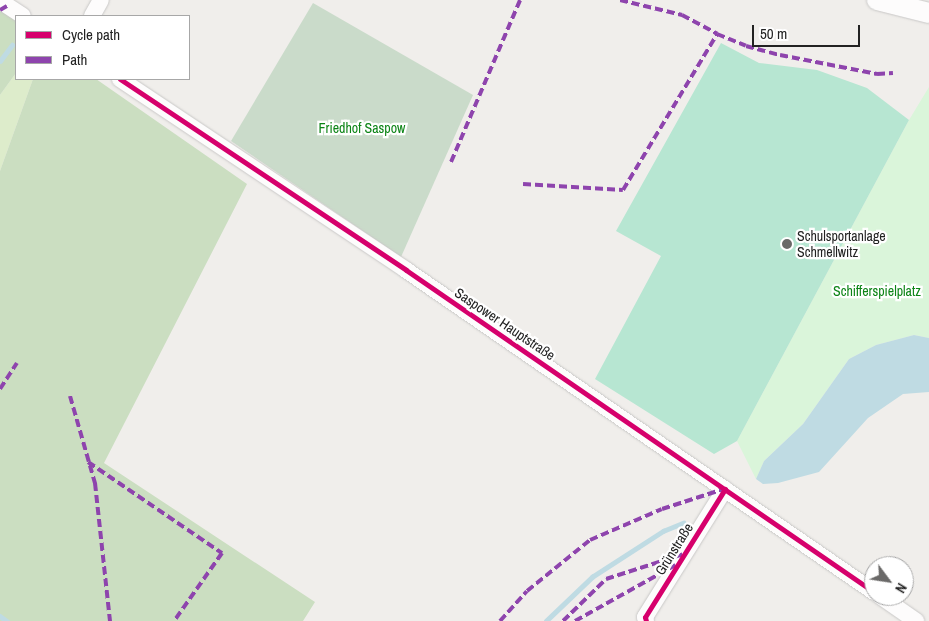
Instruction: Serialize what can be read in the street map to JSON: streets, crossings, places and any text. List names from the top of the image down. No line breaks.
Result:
{"streets":{"street":["Saspower Hauptstraße","Grünstraße"]},"crossings":[["Saspower Hauptstraße","Grünstraße"]],"parks":["Friedhof Saspow","Schifferspielplatz"],"places":["Schulsportanlage Schmellwitz"],"legend":["Cycle path","Path"],"scale_bar":"50 m","north":"bottom right"}
